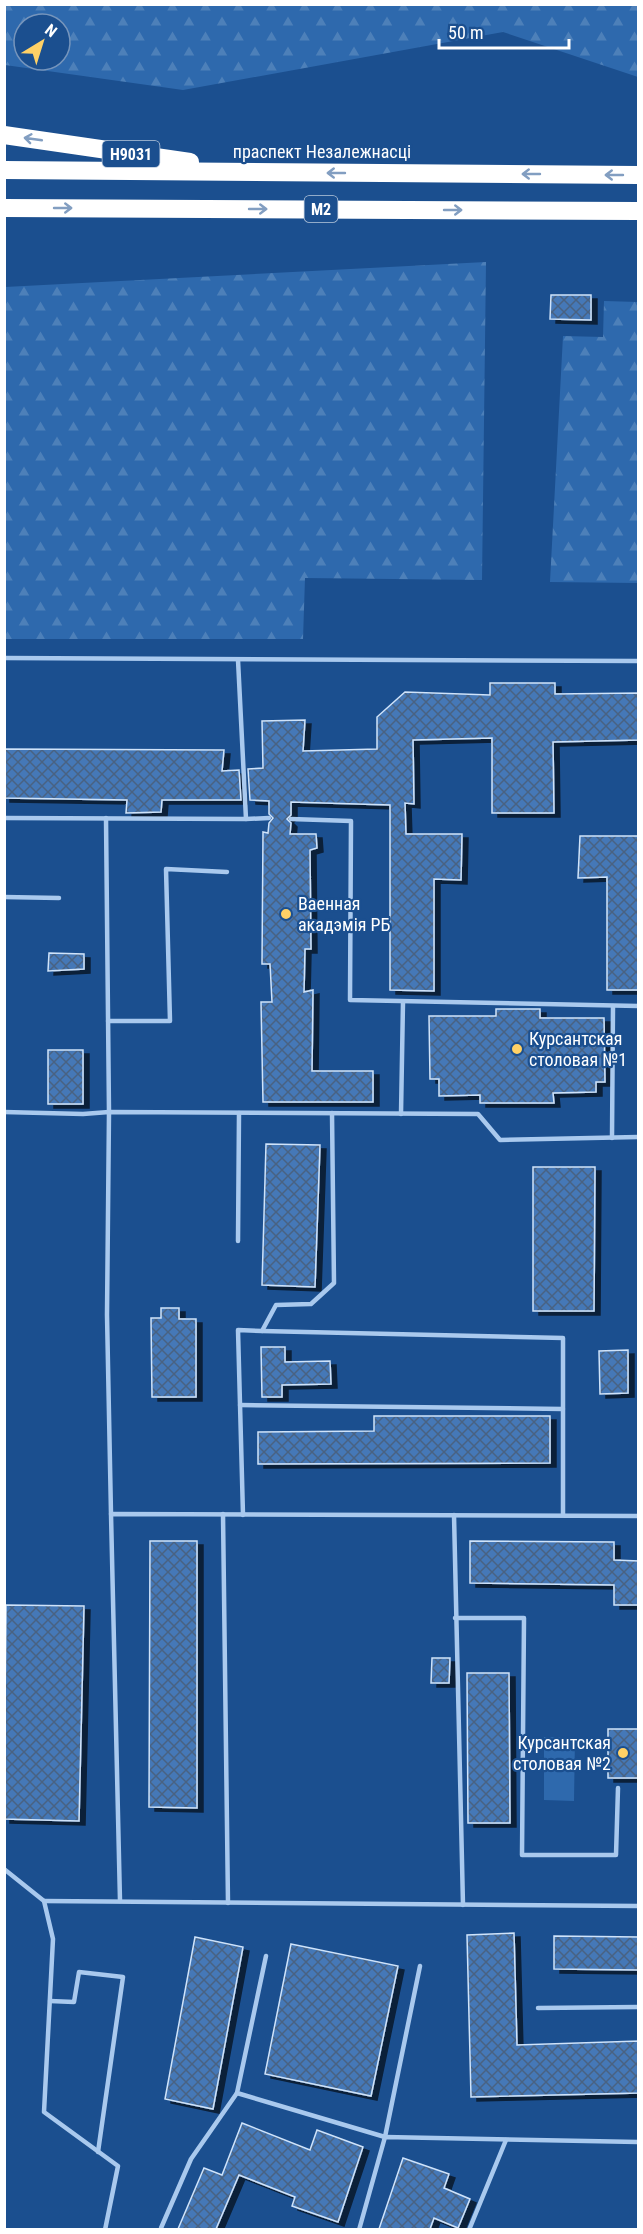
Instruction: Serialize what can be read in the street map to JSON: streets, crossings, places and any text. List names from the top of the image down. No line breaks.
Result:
{"streets":{"highway":["праспект Незалежнасці","Н9031","М2"]},"crossings":[["праспект Незалежнасці","Н9031"]],"places":["Ваенная акадэмія РБ","Курсантская столовая №1","Курсантская столовая №2"],"scale_bar":"50 m","north":"top right"}
